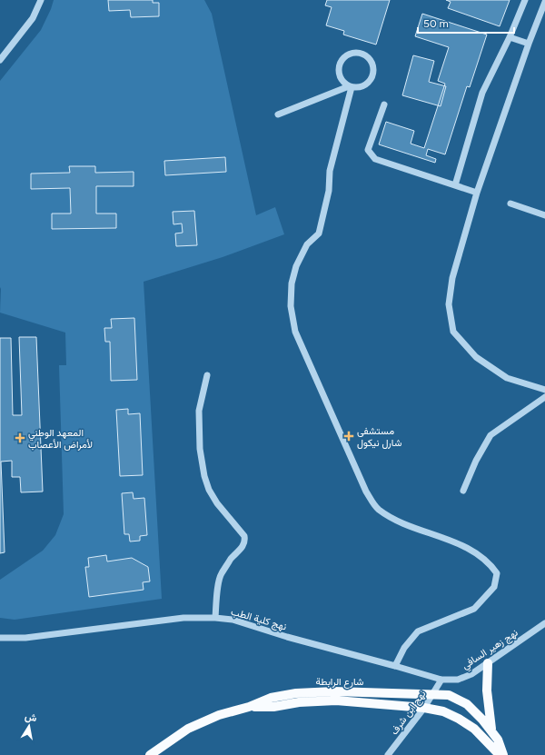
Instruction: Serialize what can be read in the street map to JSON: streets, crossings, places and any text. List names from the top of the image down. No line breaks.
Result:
{"streets":{"main road":["شارع الرابطة"],"street":["نهج كلية الطب","نهج زهير السافي","نهج ابن شرف"]},"crossings":[["نهج كلية الطب","نهج زهير السافي"],["نهج كلية الطب","نهج ابن شرف"],["نهج زهير السافي","نهج ابن شرف"],["شارع الرابطة","نهج ابن شرف"]],"places":{"health":["مستشفى شارل نيكول","المعهد الوطني لأمراض الأعصاب"]},"scale_bar":"50 m","north":"top"}
